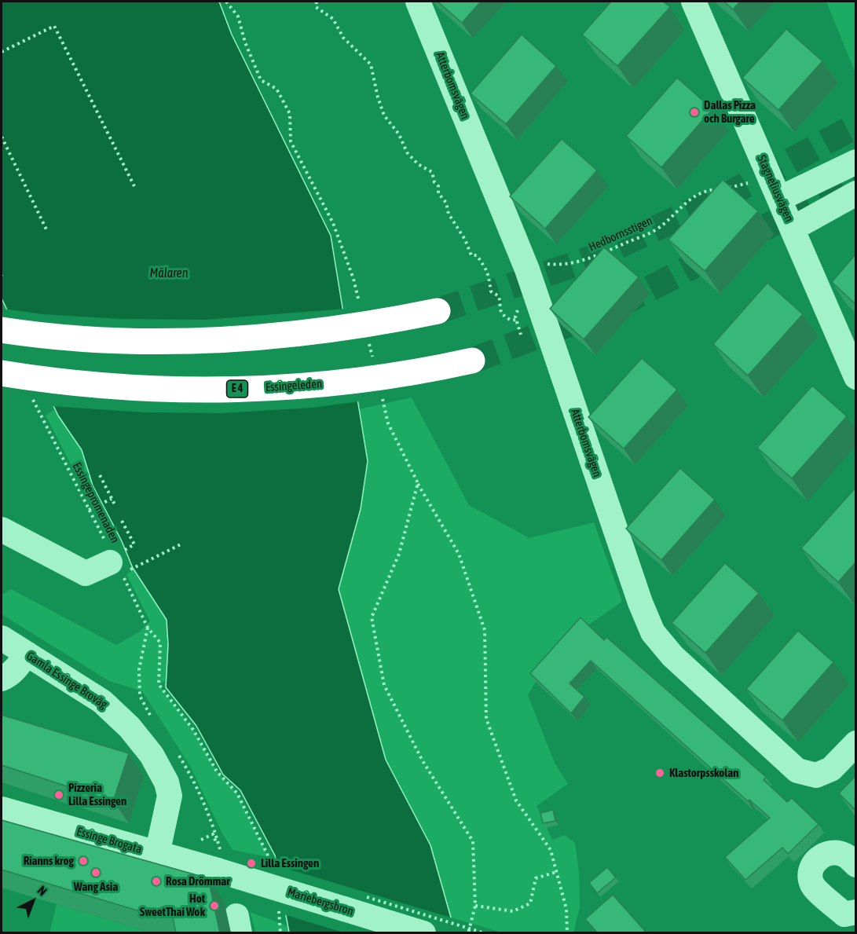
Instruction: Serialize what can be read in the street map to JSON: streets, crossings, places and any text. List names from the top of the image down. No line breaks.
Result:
{"streets":{"highway":["Essingeleden","E 4"],"street":["Atterbomsvägen","Stagneliusvägen","Gamla Essinge Broväg","Essinge Brogata","Mariebergsbron"],"path":["Hedbornsstigen","Essingepromenaden"]},"crossings":[["Atterbomsvägen","Hedbornsstigen"],["Gamla Essinge Broväg","Essinge Brogata"],["Essinge Brogata","Mariebergsbron"]],"water":["Mälaren"],"places":["Dallas Pizza och Burgare","Klastorpsskolan","Pizzeria Lilla Essingen","Rianns krog","Lilla Essingen","Wang Asia","Rosa Drömmar","Hot SweetThai Wok"],"north":"top right"}
